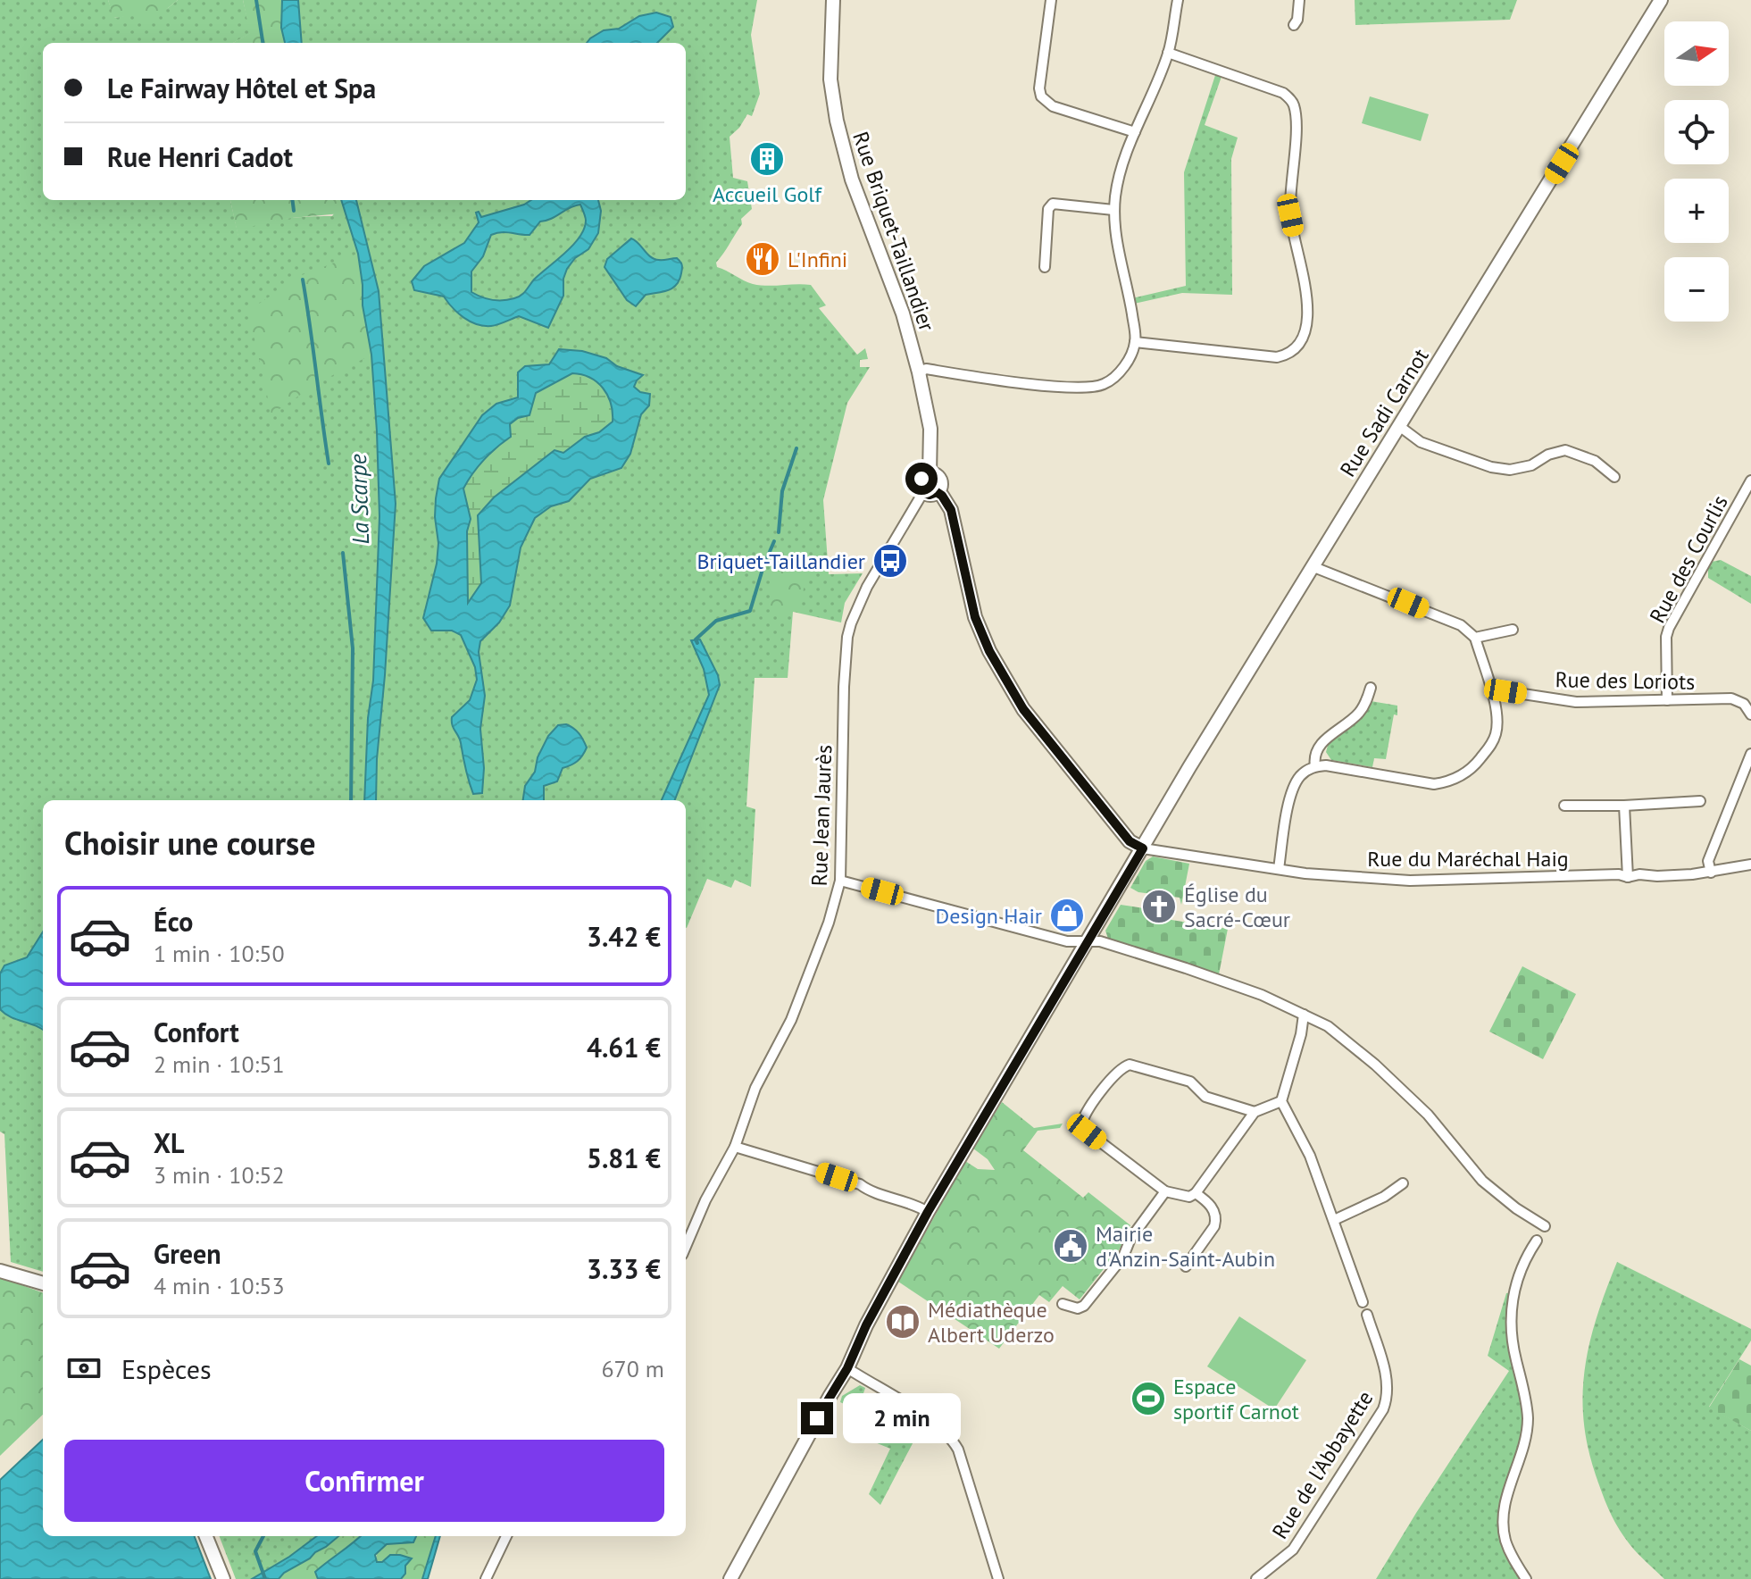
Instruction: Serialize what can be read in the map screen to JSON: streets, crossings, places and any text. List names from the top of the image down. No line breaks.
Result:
{"streets":{"main road":["Rue Briquet-Taillandier","Rue Sadi Carnot"],"street":["Rue des Courlis","Rue des Loriots","Rue Jean Jaurès","Rue du Maréchal Haig","Rue de l'Abbayette"]},"crossings":[["Rue Briquet-Taillandier","Rue Jean Jaurès"],["Rue Sadi Carnot","Rue du Maréchal Haig"],["Rue des Courlis","Rue des Loriots"]],"water":["La Scarpe"],"places":{"building":["Accueil Golf"],"restaurant":["L'Infini"],"bus stop":["Briquet-Taillandier"],"church":["Église du Sacré-Cœur"],"shop":["Design Hair"],"public building":["Mairie d'Anzin-Saint-Aubin"],"library":["Médiathèque Albert Uderzo"],"sports":["Espace sportif Carnot"]},"north":"right","page":{"map_buttons":["+","−"],"banner":["Le Fairway Hôtel et Spa","Rue Henri Cadot"],"heading":"Choisir une course","list":[{"name":"Éco","note":"1 min · 10:50","value":"3.42 €"},{"name":"Confort","note":"2 min · 10:51","value":"4.61 €"},{"name":"XL","note":"3 min · 10:52","value":"5.81 €"},{"name":"Green","note":"4 min · 10:53","value":"3.33 €"}],"pay":["Espèces","670 m"],"bubble":"2 min","buttons":"Confirmer"}}
